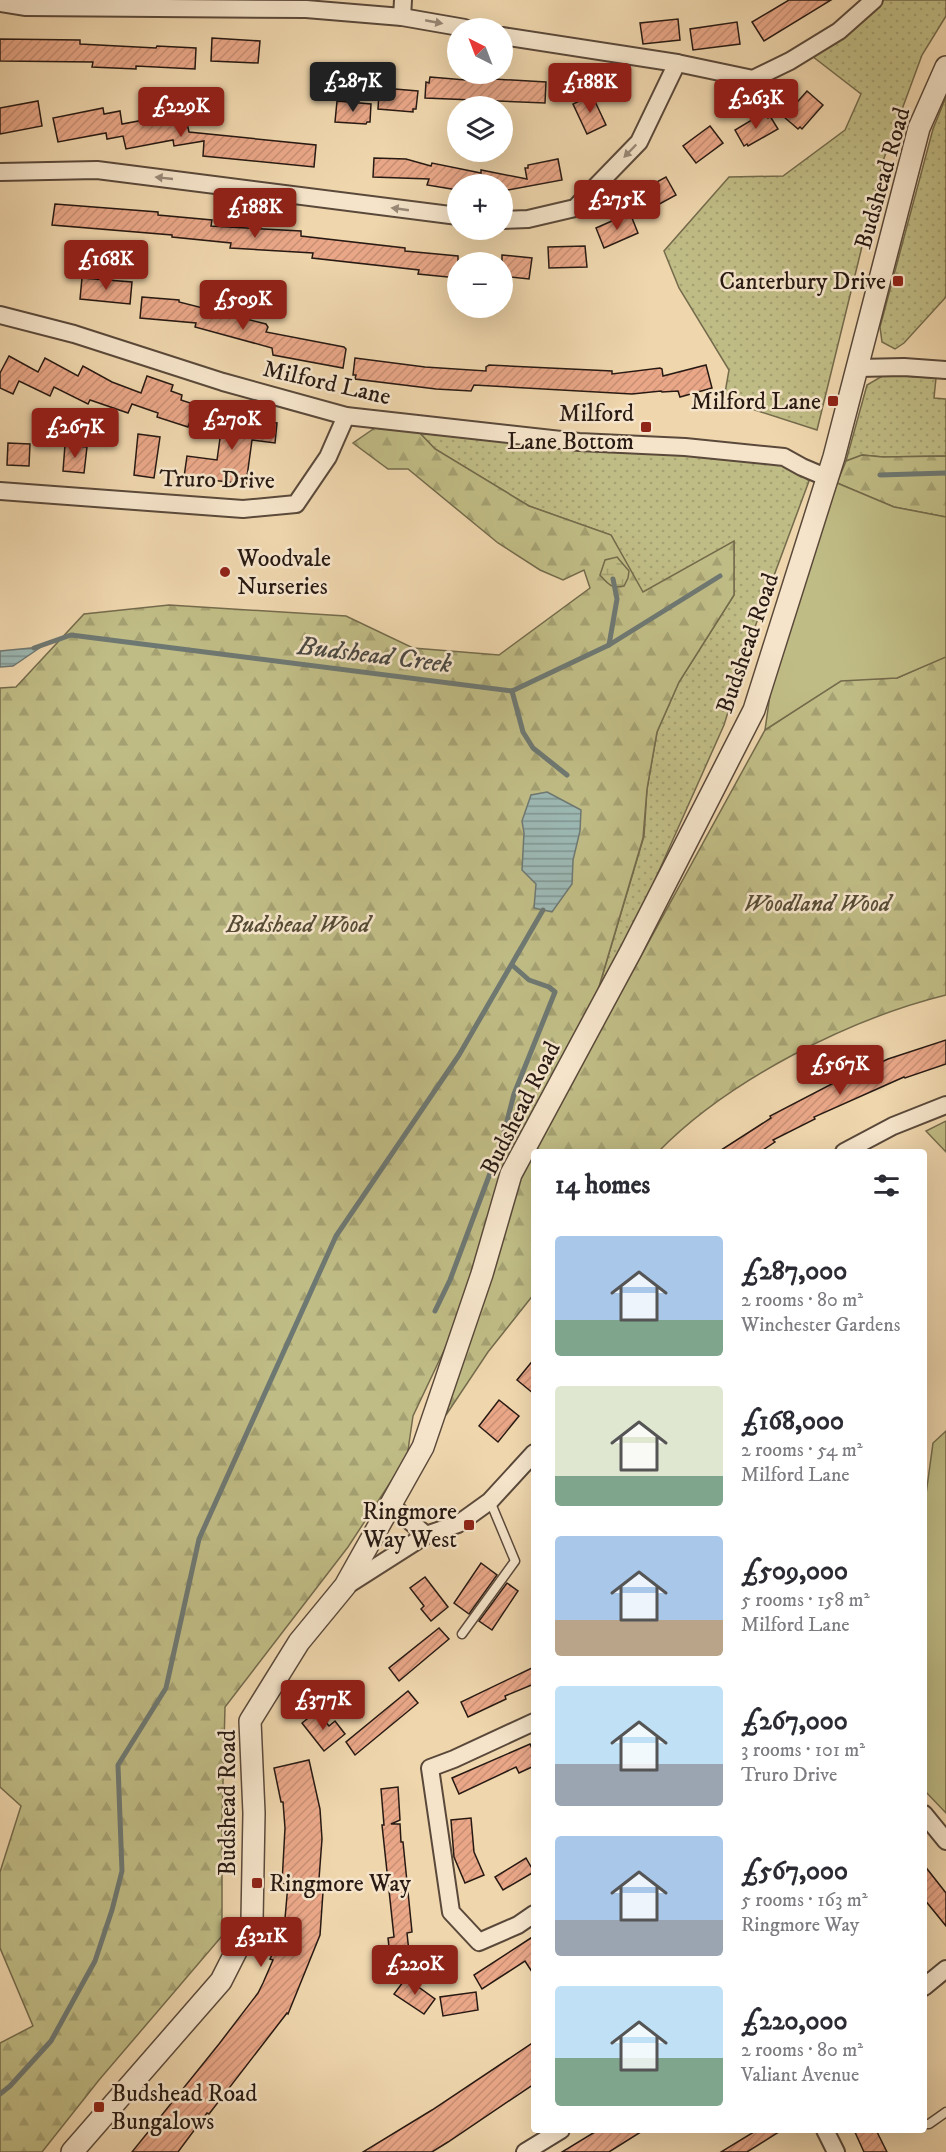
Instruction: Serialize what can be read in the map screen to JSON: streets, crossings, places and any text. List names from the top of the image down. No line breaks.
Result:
{"streets":{"street":["Budshead Road","Milford Lane","Truro Drive"]},"crossings":[["Budshead Road","Milford Lane"],["Milford Lane","Truro Drive"]],"water":["Budshead Creek"],"parks":["Woodland Wood","Budshead Wood"],"places":{"transit":["Canterbury Drive","Milford Lane","Milford Lane Bottom","Ringmore Way West","Ringmore Way","Budshead Road Bungalows"],"other":["Woodvale Nurseries"]},"north":"top left","page":{"map_buttons":["+","−"],"price":["£287K","£188K","£263K","£229K","£275K","£188K","£168K","£509K","£270K","£267K","£567K","£377K","£321K","£220K"],"heading":"14 homes","list":[{"name":"£287,000","note":"2 rooms · 80 m² · Winchester Gardens"},{"name":"£168,000","note":"2 rooms · 54 m² · Milford Lane"},{"name":"£509,000","note":"5 rooms · 158 m² · Milford Lane"},{"name":"£267,000","note":"3 rooms · 101 m² · Truro Drive"},{"name":"£567,000","note":"5 rooms · 163 m² · Ringmore Way"},{"name":"£220,000","note":"2 rooms · 80 m² · Valiant Avenue"}]}}
